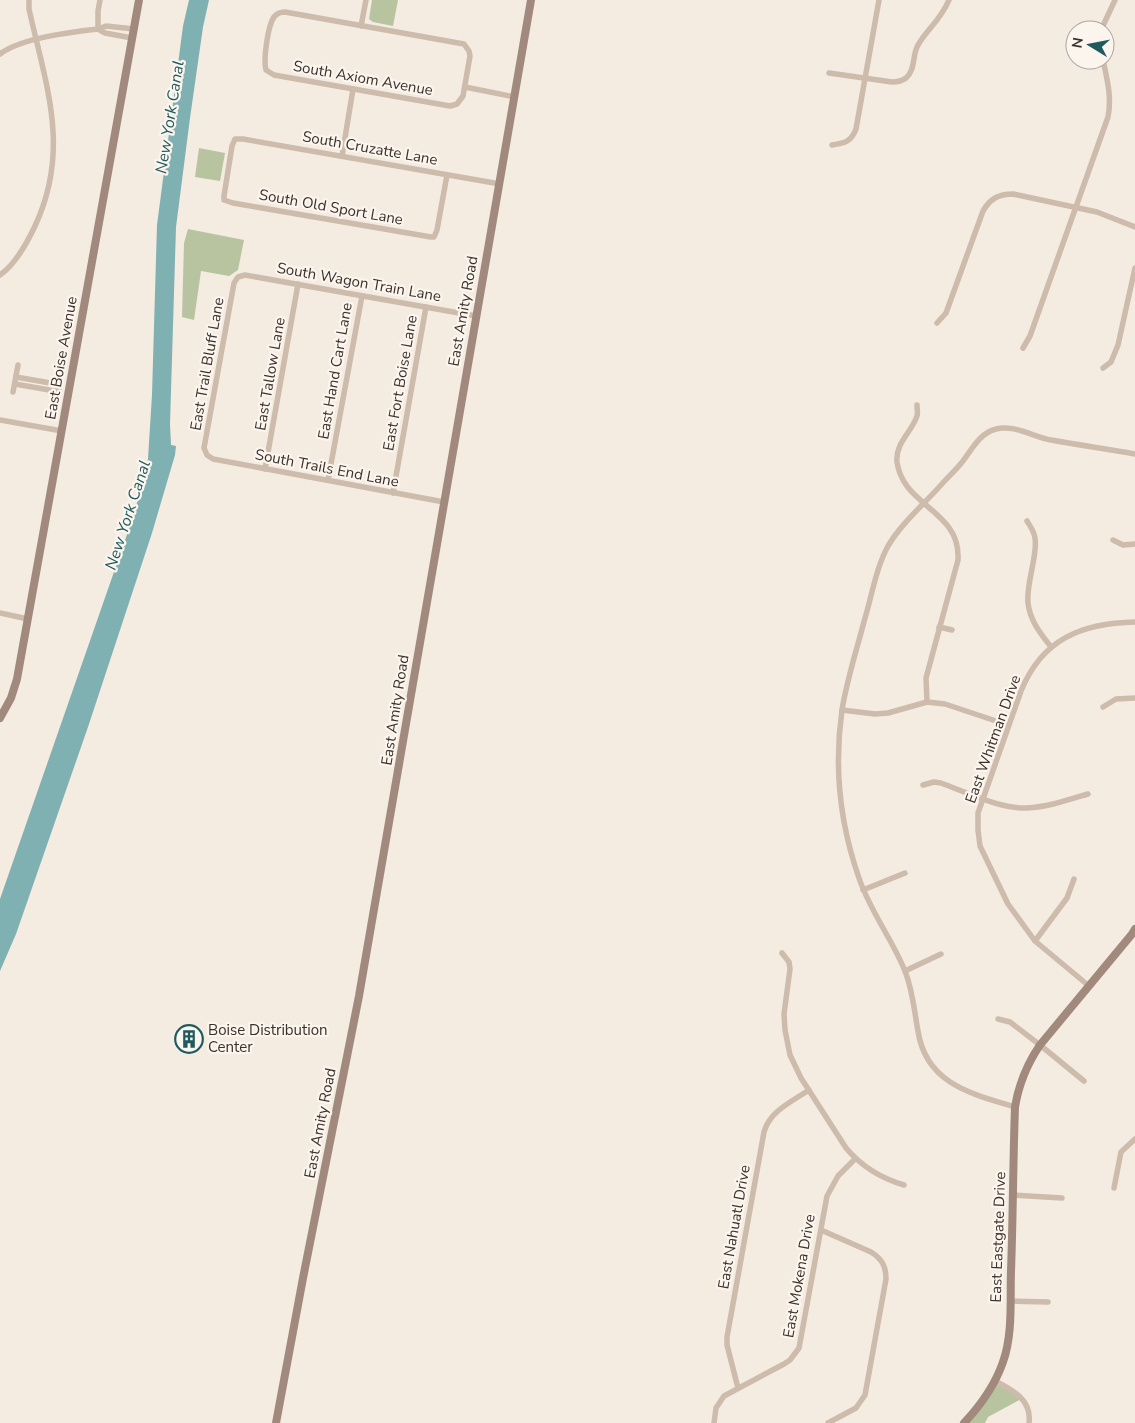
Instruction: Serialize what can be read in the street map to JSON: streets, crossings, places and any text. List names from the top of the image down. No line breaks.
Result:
{"streets":{"street":["South Axiom Avenue","South Cruzatte Lane","South Old Sport Lane","South Wagon Train Lane","East Amity Road","East Boise Avenue","East Trail Bluff Lane","East Hand Cart Lane","East Tallow Lane","East Fort Boise Lane","South Trails End Lane","East Whitman Drive","East Nahuatl Drive","East Eastgate Drive","East Mokena Drive"]},"crossings":[["South Cruzatte Lane","South Old Sport Lane"],["South Cruzatte Lane","East Amity Road"],["South Wagon Train Lane","East Amity Road"],["South Wagon Train Lane","East Trail Bluff Lane"],["South Wagon Train Lane","East Hand Cart Lane"],["South Wagon Train Lane","East Tallow Lane"],["South Wagon Train Lane","East Fort Boise Lane"],["East Amity Road","South Trails End Lane"],["East Trail Bluff Lane","South Trails End Lane"],["East Hand Cart Lane","South Trails End Lane"],["East Tallow Lane","South Trails End Lane"],["East Fort Boise Lane","South Trails End Lane"],["East Whitman Drive","East Eastgate Drive"],["East Nahuatl Drive","East Mokena Drive"]],"water":["New York Canal"],"places":{"building":["Boise Distribution Center"]},"north":"left"}
